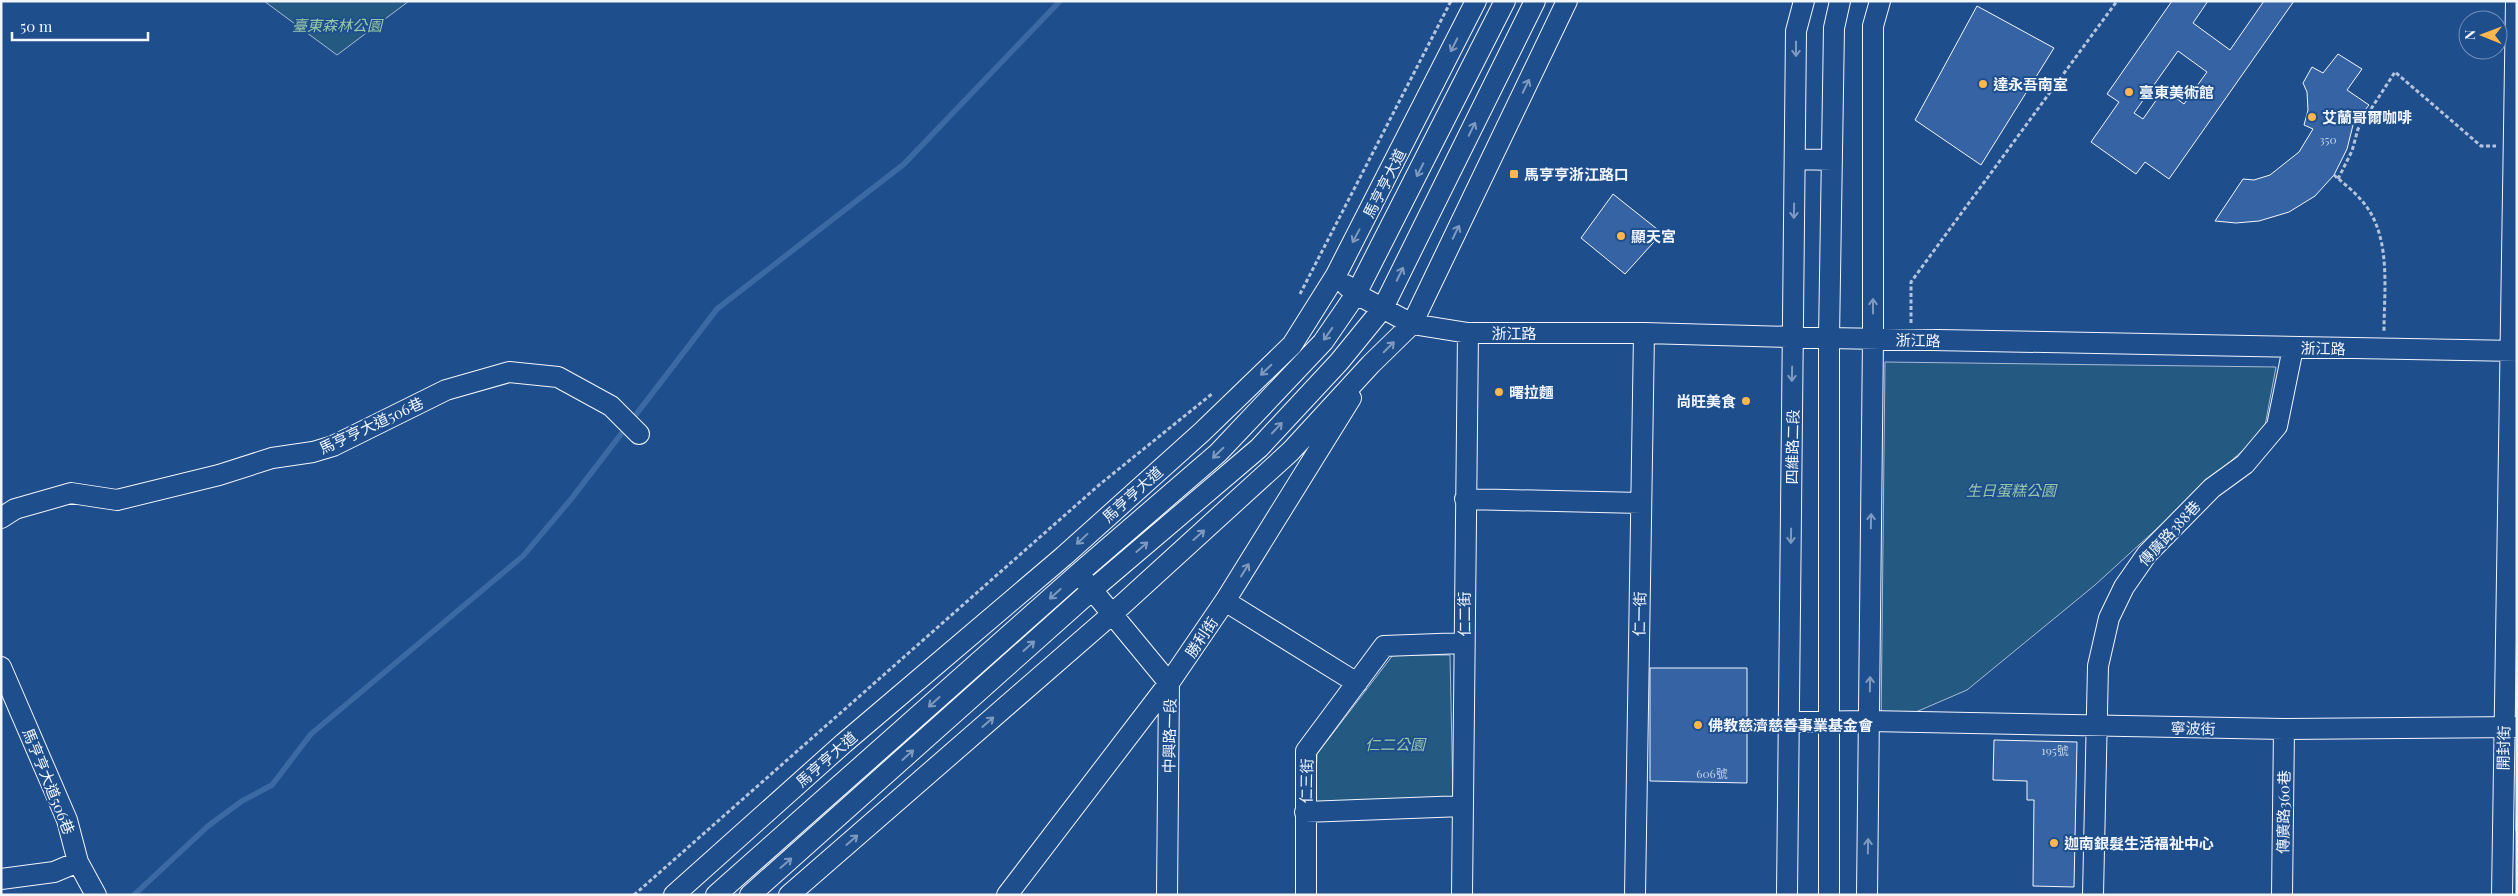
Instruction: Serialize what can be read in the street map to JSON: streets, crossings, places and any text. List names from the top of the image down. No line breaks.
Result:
{"streets":{"street":["馬亨亨大道","浙江路","馬亨亨大道506巷","四維路二段","傳廣路388巷","仁二街","仁一街","勝利街","寧波街","中興路一段","開封街","仁三街","傳廣路360巷"]},"crossings":[["馬亨亨大道","浙江路"],["馬亨亨大道","中興路一段"],["浙江路","四維路二段"],["浙江路","傳廣路388巷"],["浙江路","仁二街"],["浙江路","仁一街"],["浙江路","開封街"],["四維路二段","寧波街"],["傳廣路388巷","寧波街"],["仁二街","仁三街"],["勝利街","中興路一段"],["寧波街","開封街"],["寧波街","傳廣路360巷"]],"parks":["臺東森林公園","生日蛋糕公園","仁二公園"],"places":{"other":["達永吾南室","臺東美術館","艾蘭哥爾咖啡","顯天宮","曙拉麵","尚旺美食","佛教慈濟慈善事業基金會","迦南銀髮生活福祉中心"],"transit":["馬亨亨浙江路口"]},"house_numbers":["350","195號","606號"],"scale_bar":"50 m","north":"left"}
